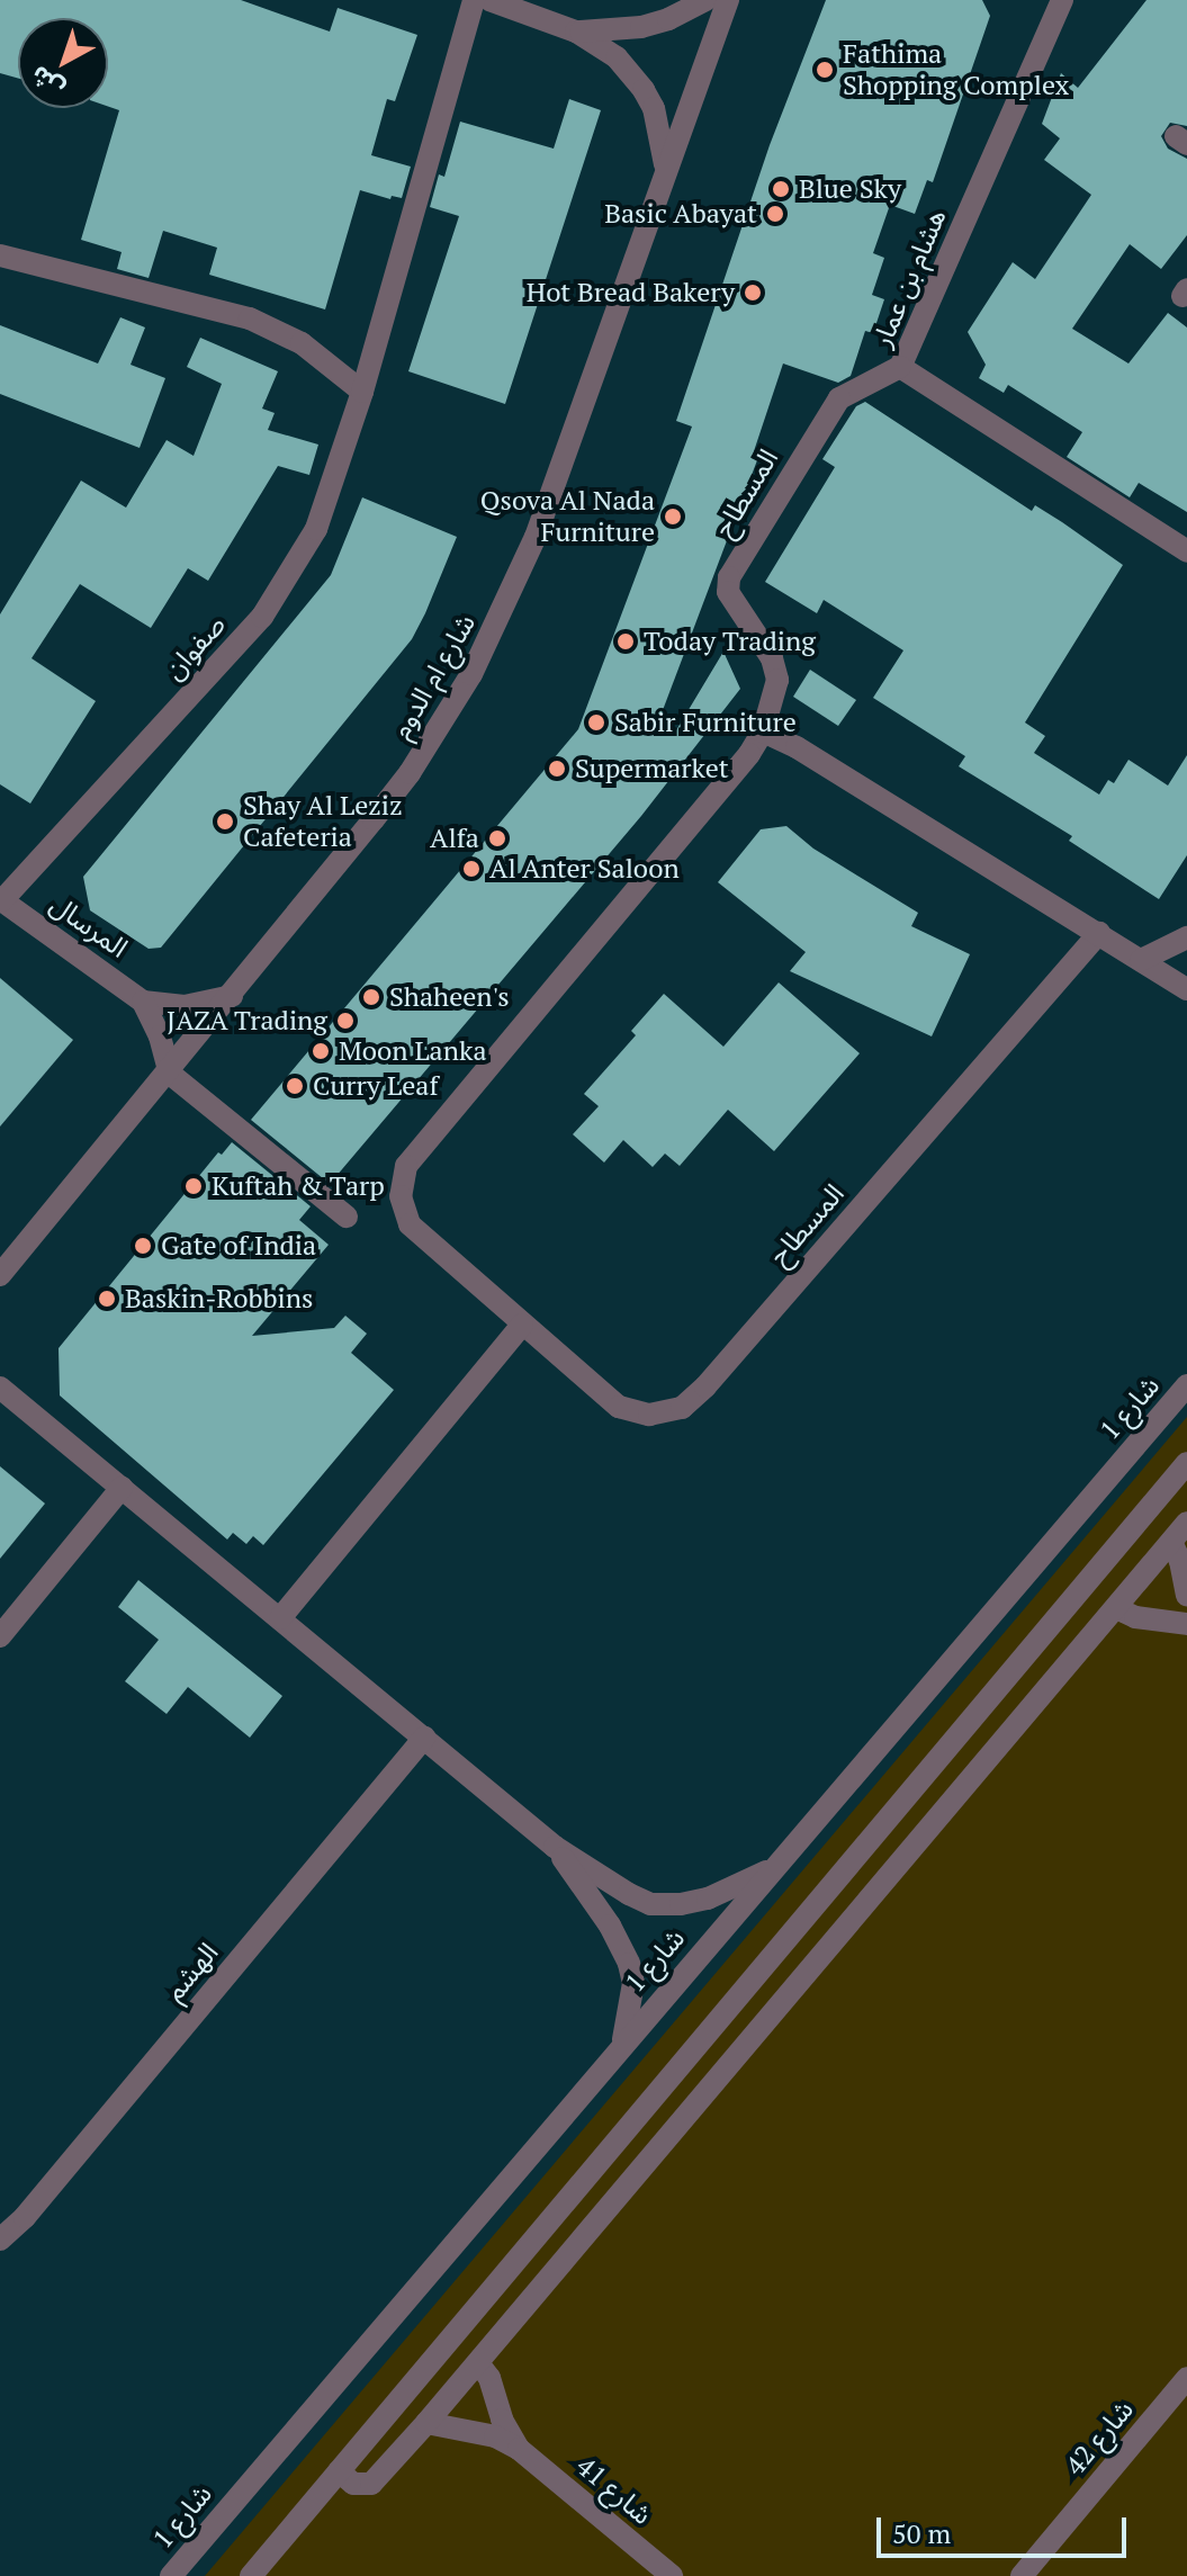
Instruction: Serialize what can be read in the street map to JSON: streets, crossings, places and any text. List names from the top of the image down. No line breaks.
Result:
{"streets":{"street":["هشام بن عمار","المسطاح","صفوان","شارع ام الدوم","المرسال","شارع 1","الهشم","شارع 42","شارع 41"]},"crossings":[["هشام بن عمار","المسطاح"],["صفوان","المرسال"],["شارع ام الدوم","المرسال"]],"places":["Fathima Shopping Complex","Blue Sky","Basic Abayat","Hot Bread Bakery","Qsova Al Nada Furniture","Today Trading","Sabir Furniture","Supermarket","Shay Al Leziz Cafeteria","Alfa","Al Anter Saloon","Shaheen's","JAZA Trading","Moon Lanka","Curry Leaf","Kuftah & Tarp","Gate of India","Baskin-Robbins"],"scale_bar":"50 m","north":"bottom left"}
